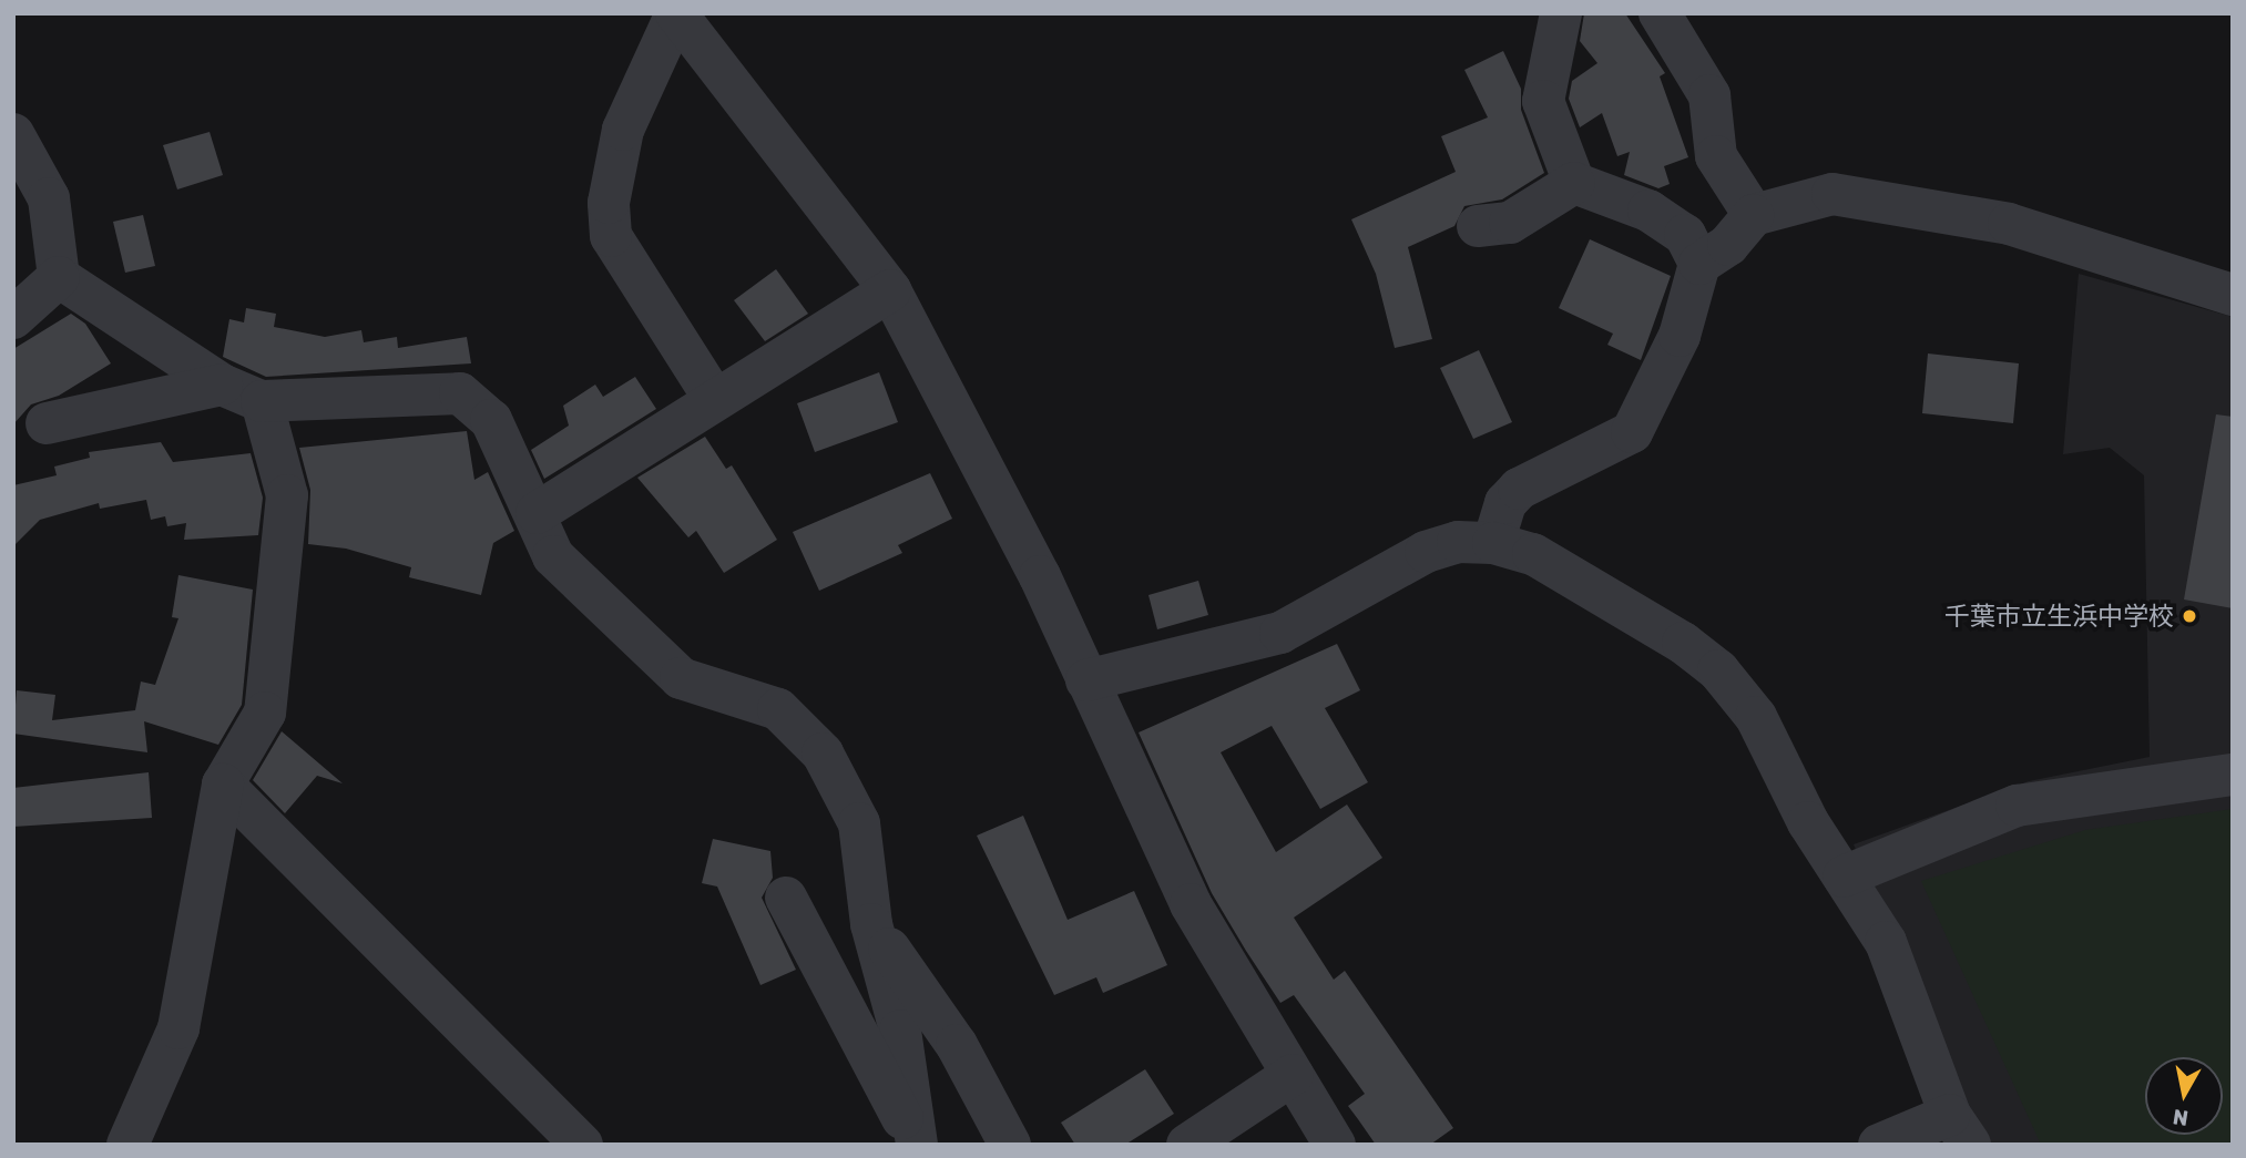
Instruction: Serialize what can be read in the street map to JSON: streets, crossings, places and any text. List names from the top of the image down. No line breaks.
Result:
{"places":["千葉市立生浜中学校"],"north":"bottom"}
